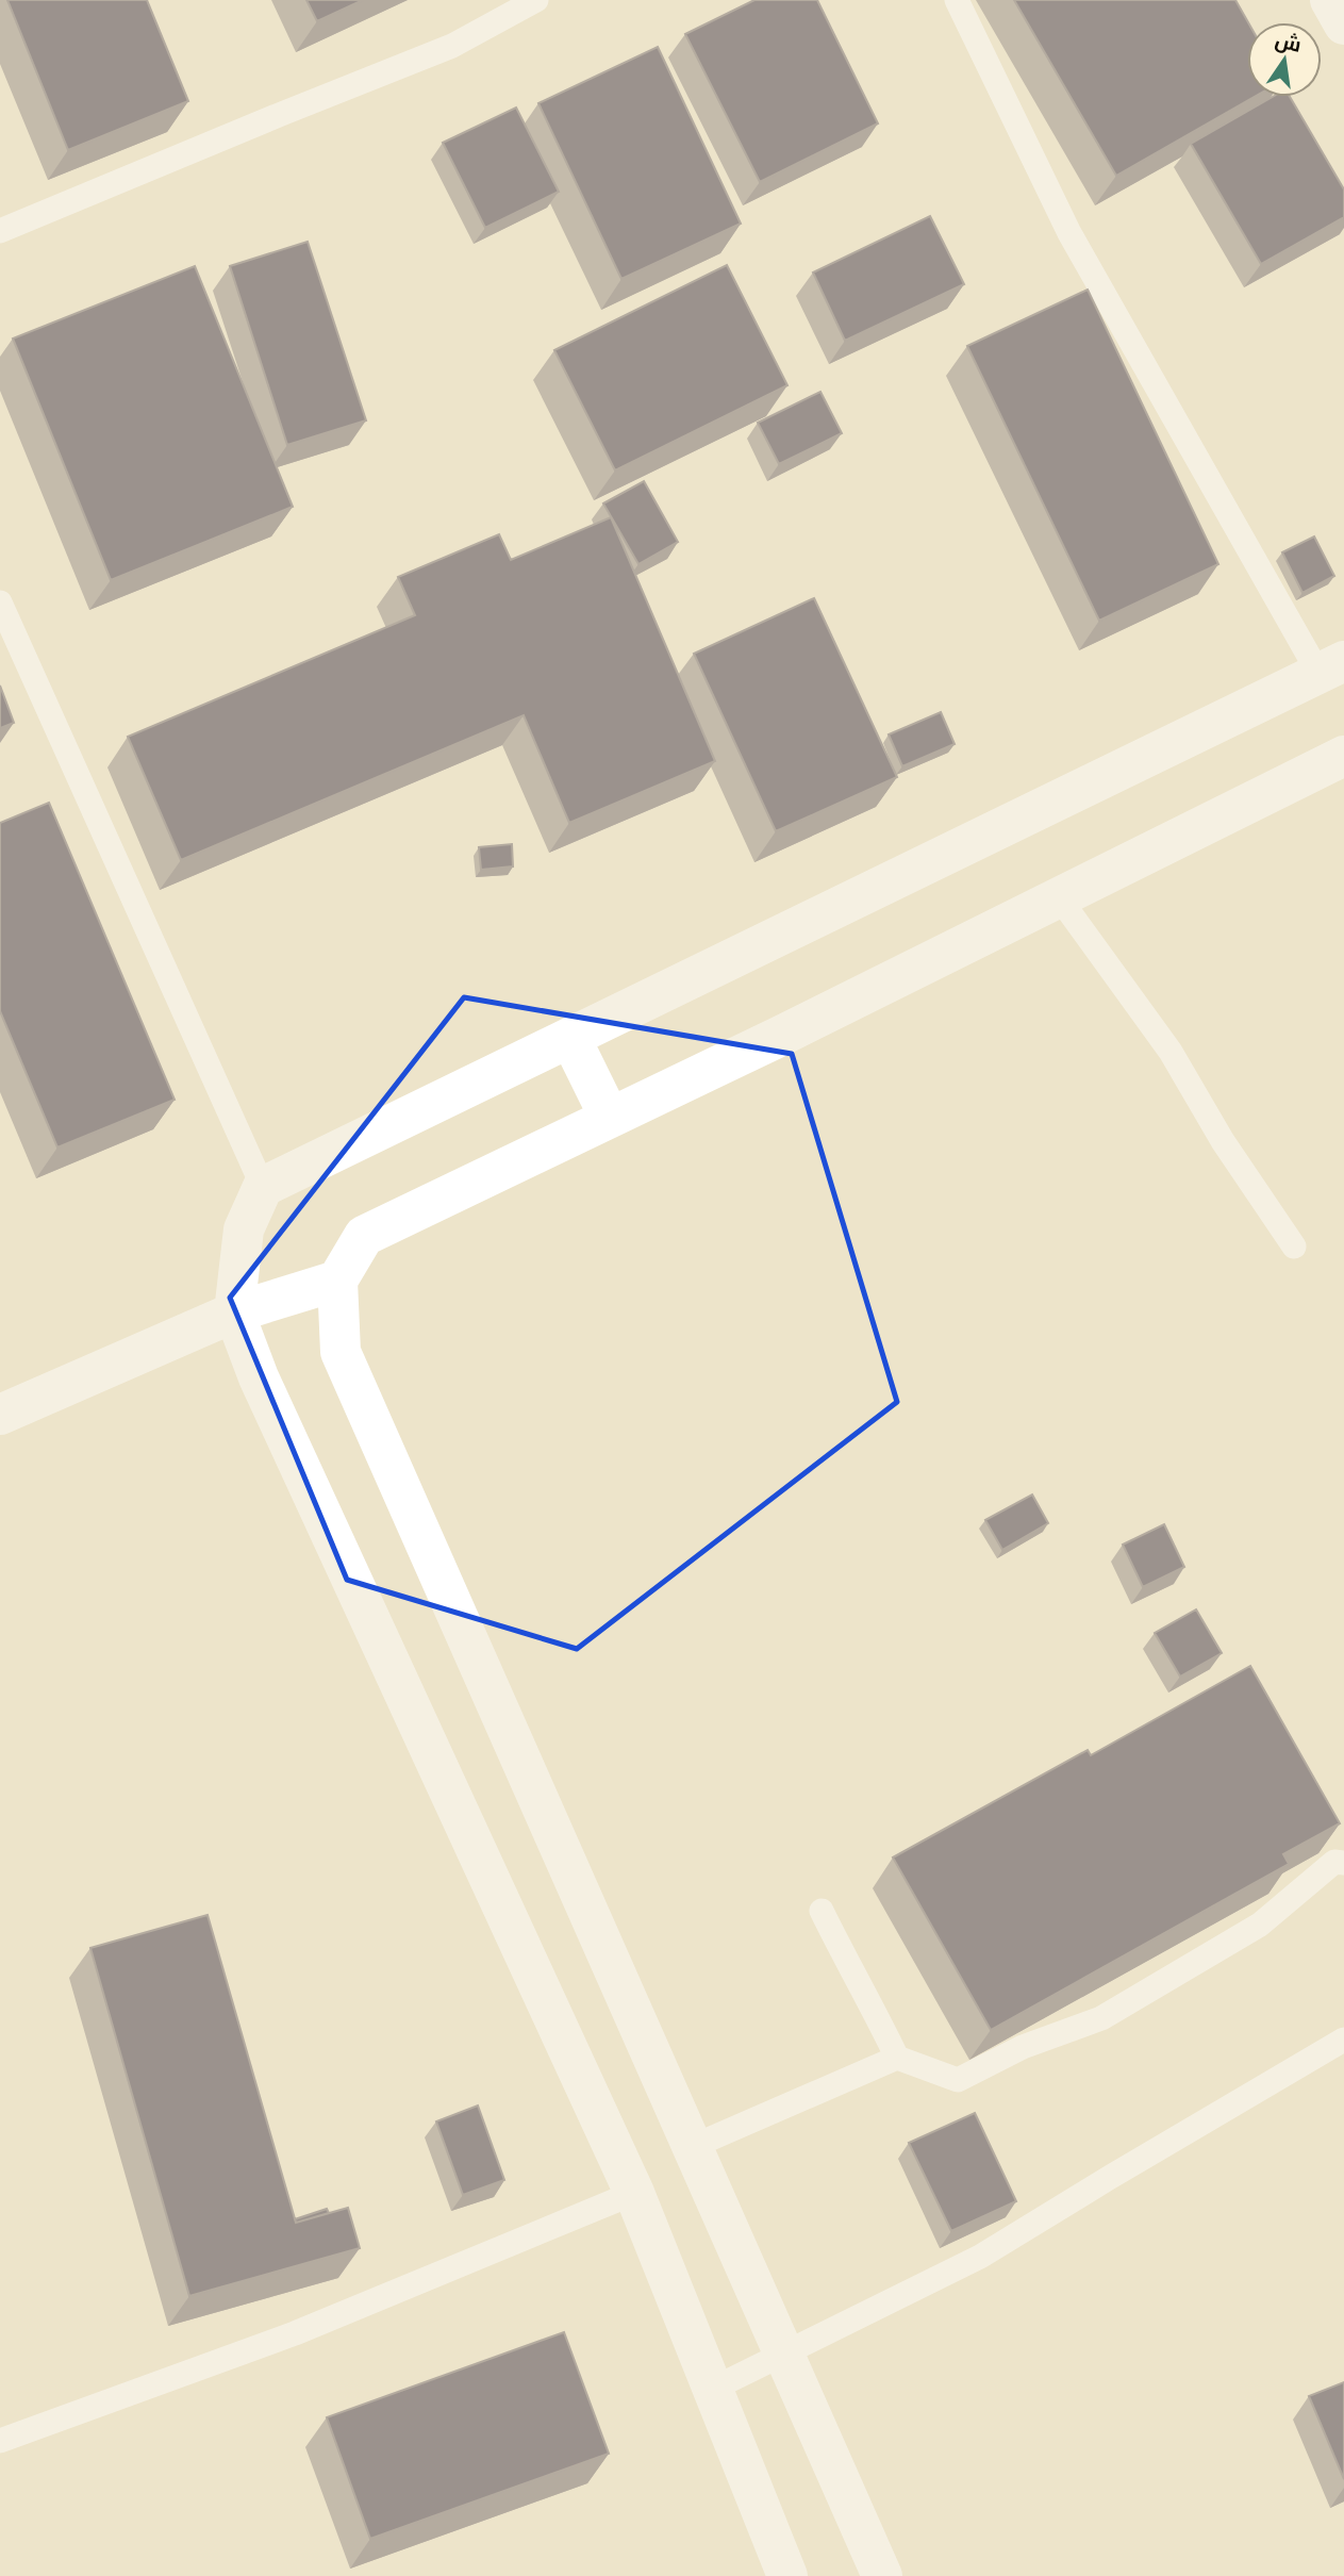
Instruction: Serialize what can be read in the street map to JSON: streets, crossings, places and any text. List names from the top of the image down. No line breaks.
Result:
{"north":"top"}
